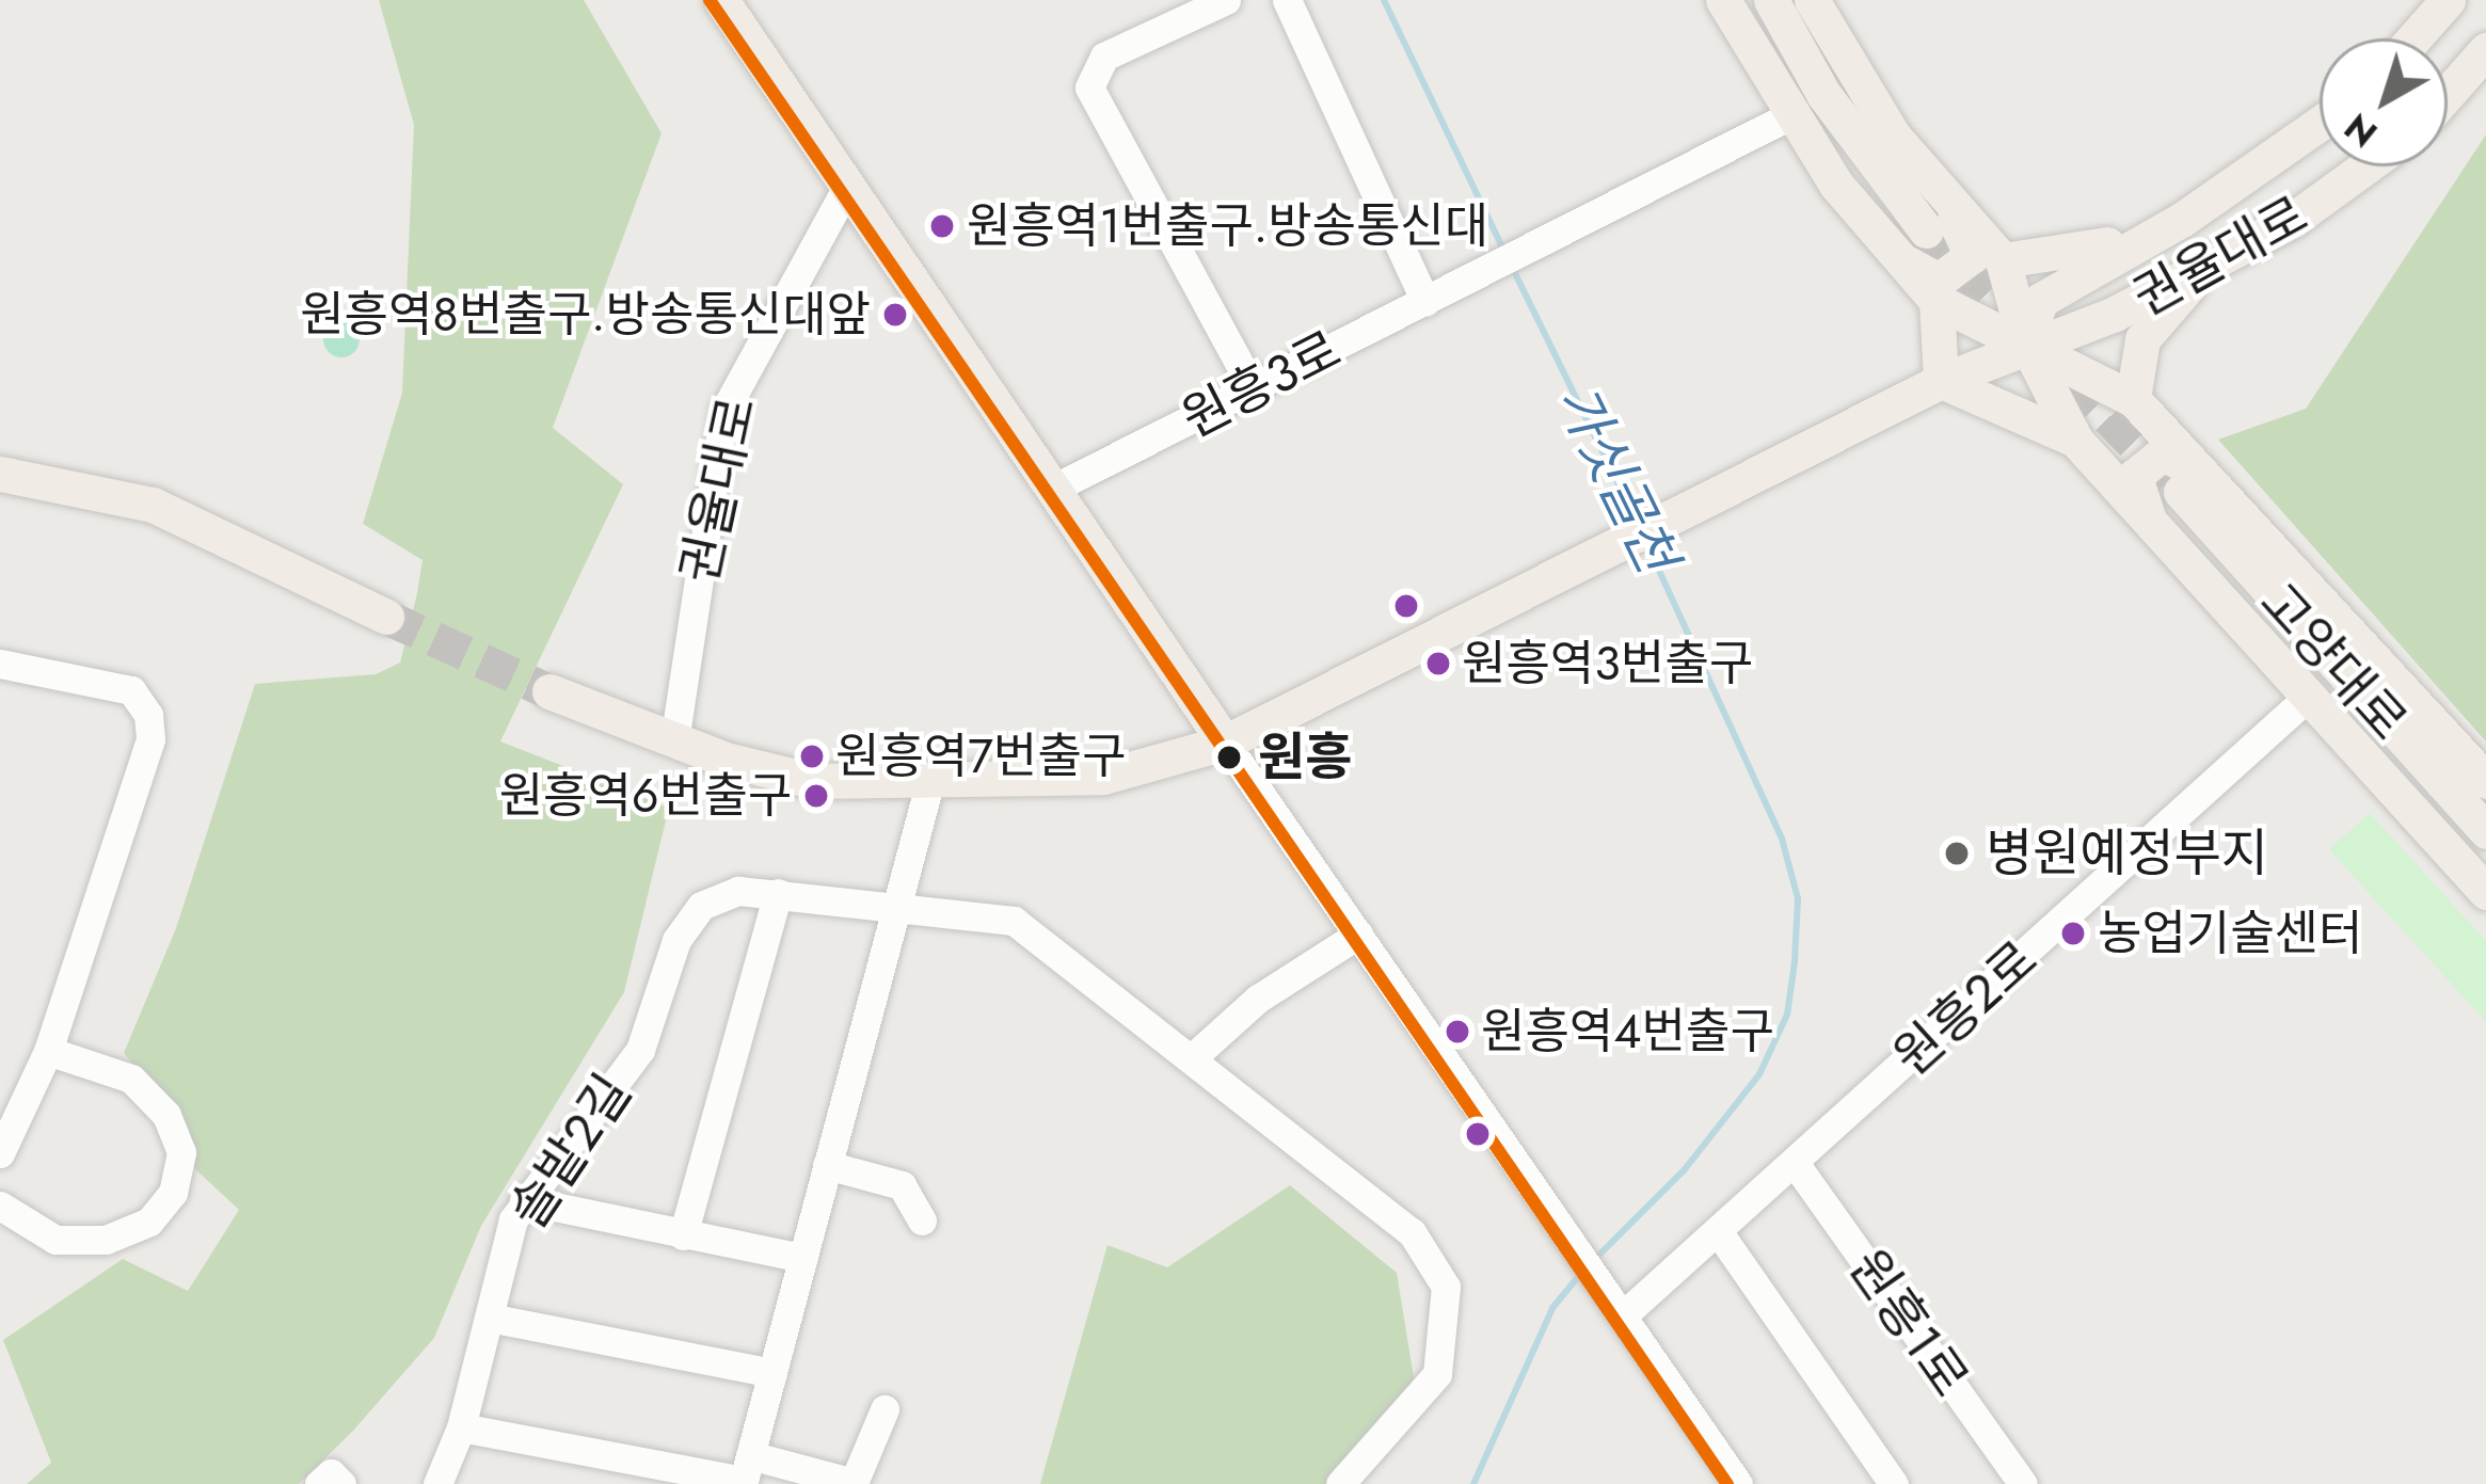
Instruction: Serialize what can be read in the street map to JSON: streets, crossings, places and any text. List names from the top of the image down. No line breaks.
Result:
{"streets":{"main road":["권율대로","고양대로"],"street":["원흥3로","원흥2로","솔밭2길","원흥1로"]},"crossings":[["원흥2로","원흥1로"]],"water":["가싯골천"],"places":["원흥역1번출구.방송통신대","원흥역8번출구.방송통신대앞","원흥역3번출구","원흥역7번출구","원흥","원흥역6번출구","병원예정부지","농업기술센터","원흥역4번출구"],"north":"bottom left"}
